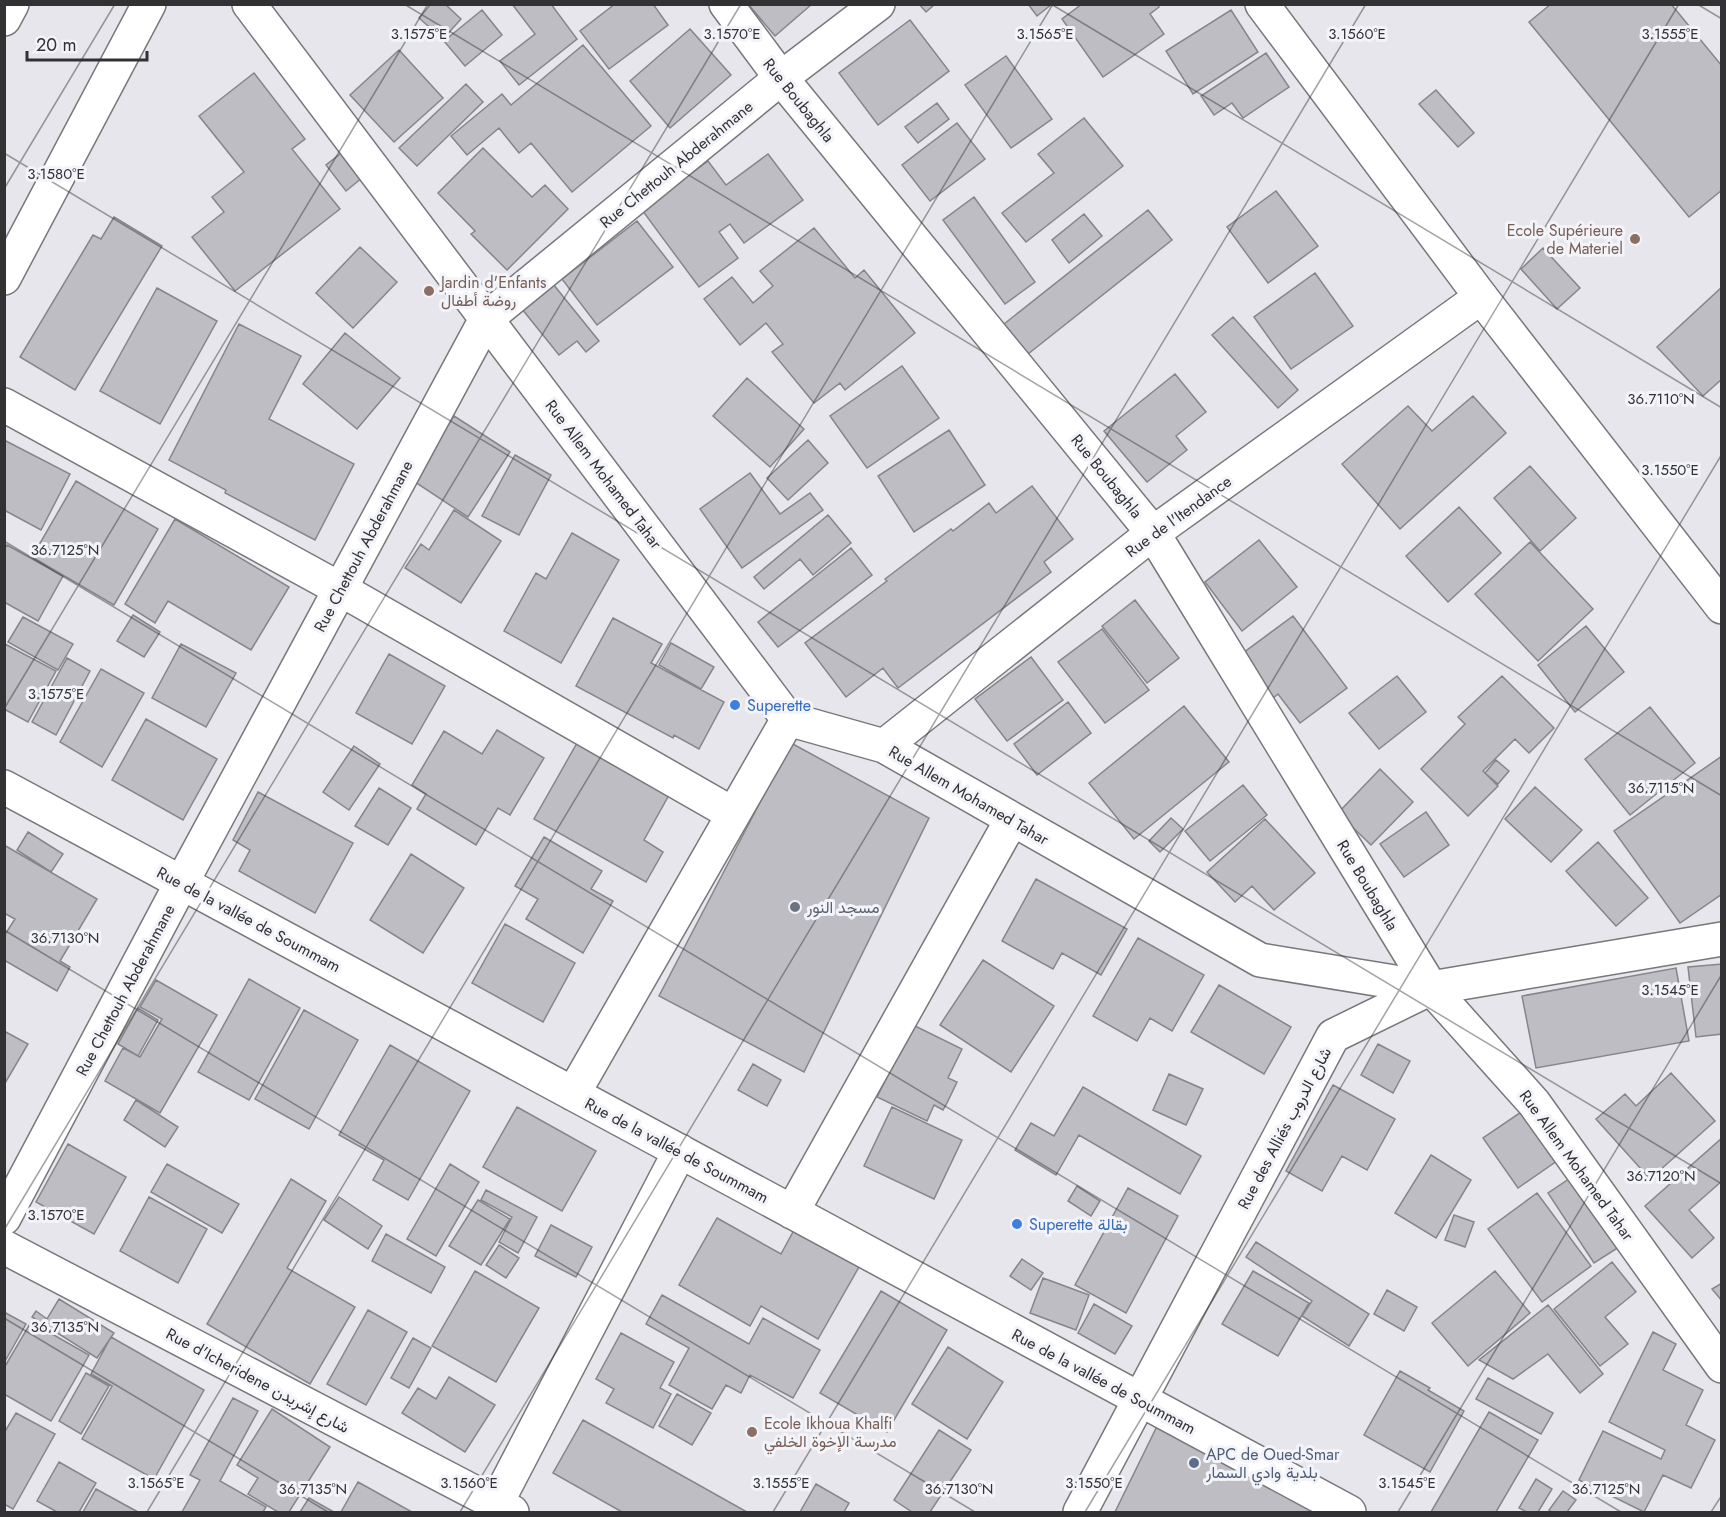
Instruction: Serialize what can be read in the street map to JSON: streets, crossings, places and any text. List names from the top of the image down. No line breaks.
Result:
{"streets":{"street":["Rue Boubaghla","Rue Chettouh Abderahmane","Rue Allem Mohamed Tahar","Rue de l'Itendance","Rue de la vallée de Soummam","Rue des Alliés شارع الدروب","Rue d'Icheridene شارع إشريدن"]},"crossings":[["Rue Boubaghla","Rue Chettouh Abderahmane"],["Rue Boubaghla","Rue Allem Mohamed Tahar"],["Rue Boubaghla","Rue de l'Itendance"],["Rue Boubaghla","Rue des Alliés شارع الدروب"],["Rue Chettouh Abderahmane","Rue Allem Mohamed Tahar"],["Rue Chettouh Abderahmane","Rue de la vallée de Soummam"],["Rue Allem Mohamed Tahar","Rue de l'Itendance"],["Rue Allem Mohamed Tahar","Rue des Alliés شارع الدروب"],["Rue de la vallée de Soummam","Rue des Alliés شارع الدروب"]],"places":["Ecole Supérieure de Materiel","Jardin d'Enfants روضة أطفال","Superette","مسجد النور","Superette بقالة","Ecole Ikhoua Khalfi مدرسة الإخوة الخلفي","APC de Oued-Smar بلدية وادي السمار"],"scale_bar":"20 m","coordinates":["3.1565°E","3.1560°E","3.1575°E","3.1570°E","3.1555°E","3.1580°E","36.7110°N","3.1550°E","36.7125°N","36.7115°N","36.7130°N","3.1545°E","36.7120°N","36.7135°N"]}
